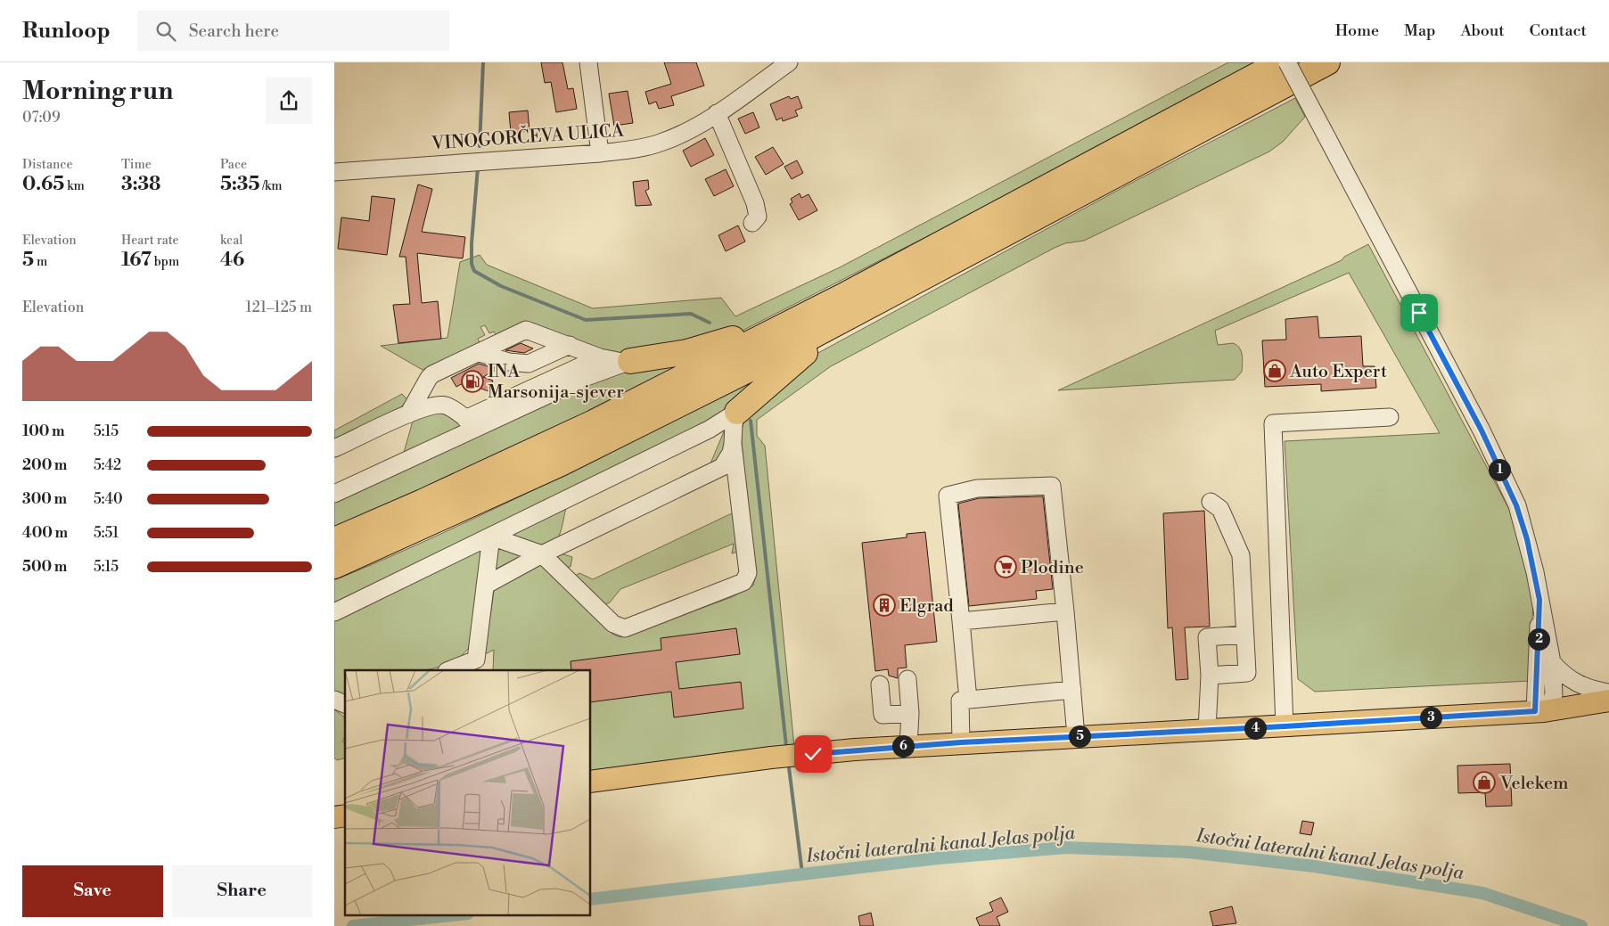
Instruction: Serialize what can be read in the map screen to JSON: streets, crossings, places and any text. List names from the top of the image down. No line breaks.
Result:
{"streets":{"street":["VINOGORČEVA ULICA"]},"water":["Istočni lateralni kanal Jelas polja"],"places":{"shop":["Auto Expert","Velekem"],"fuel station":["INA Marsonija-sjever"],"supermarket":["Plodine"],"building":["Elgrad"]},"page":{"header":"Runloop","search":"Search here","nav":["Home","Map","About","Contact"],"heading":["Morning run","07:09"],"stats":[["Distance","0.65 km"],["Time","3:38"],["Pace","5:35 /km"],["Elevation","5 m"],["Heart rate","167 bpm"],["kcal","46"]],"chart":["Elevation","121–125 m"],"list":[{"name":"100 m","note":"5:15"},{"name":"200 m","note":"5:42"},{"name":"300 m","note":"5:40"},{"name":"400 m","note":"5:51"},{"name":"500 m","note":"5:15"}],"pins":["1","2","3","4","5","6"],"buttons":["Save","Share"]}}
